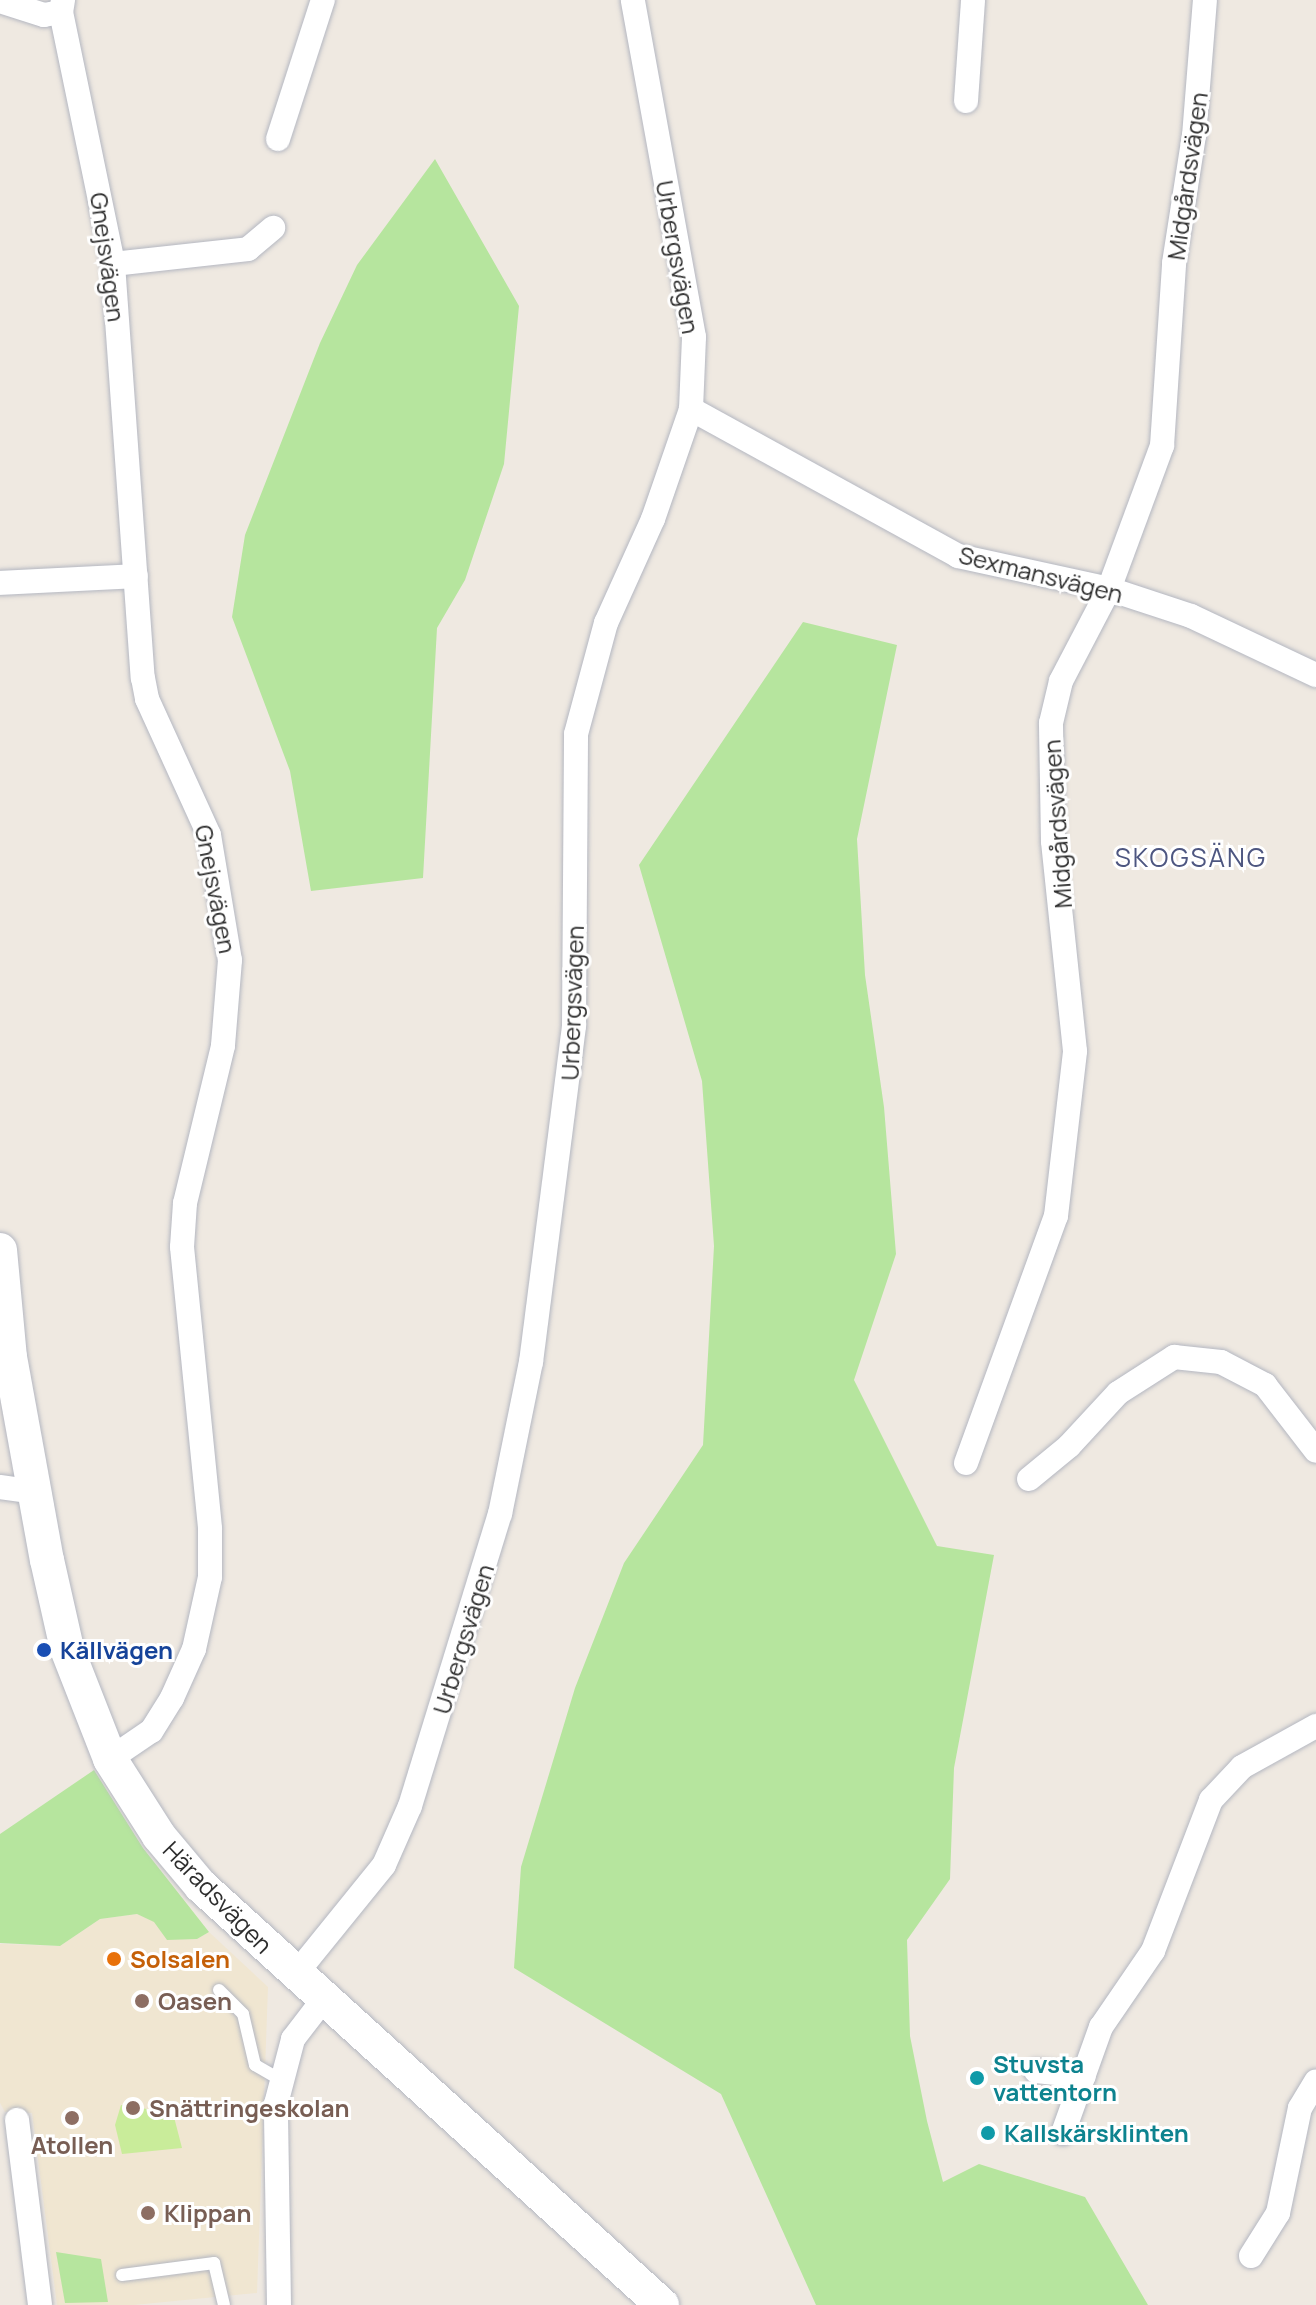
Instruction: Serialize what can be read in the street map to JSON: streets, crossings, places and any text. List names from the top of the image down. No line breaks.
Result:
{"streets":{"street":["Midgårdsvägen","Gnejsvägen","Urbergsvägen","Sexmansvägen","Häradsvägen"]},"crossings":[["Midgårdsvägen","Sexmansvägen"],["Gnejsvägen","Häradsvägen"],["Urbergsvägen","Sexmansvägen"],["Urbergsvägen","Häradsvägen"]],"districts":["SKOGSÄNG"],"places":["Källvägen","Solsalen","Oasen","Stuvsta vattentorn","Snättringeskolan","Atollen","Kallskärsklinten","Klippan"]}
